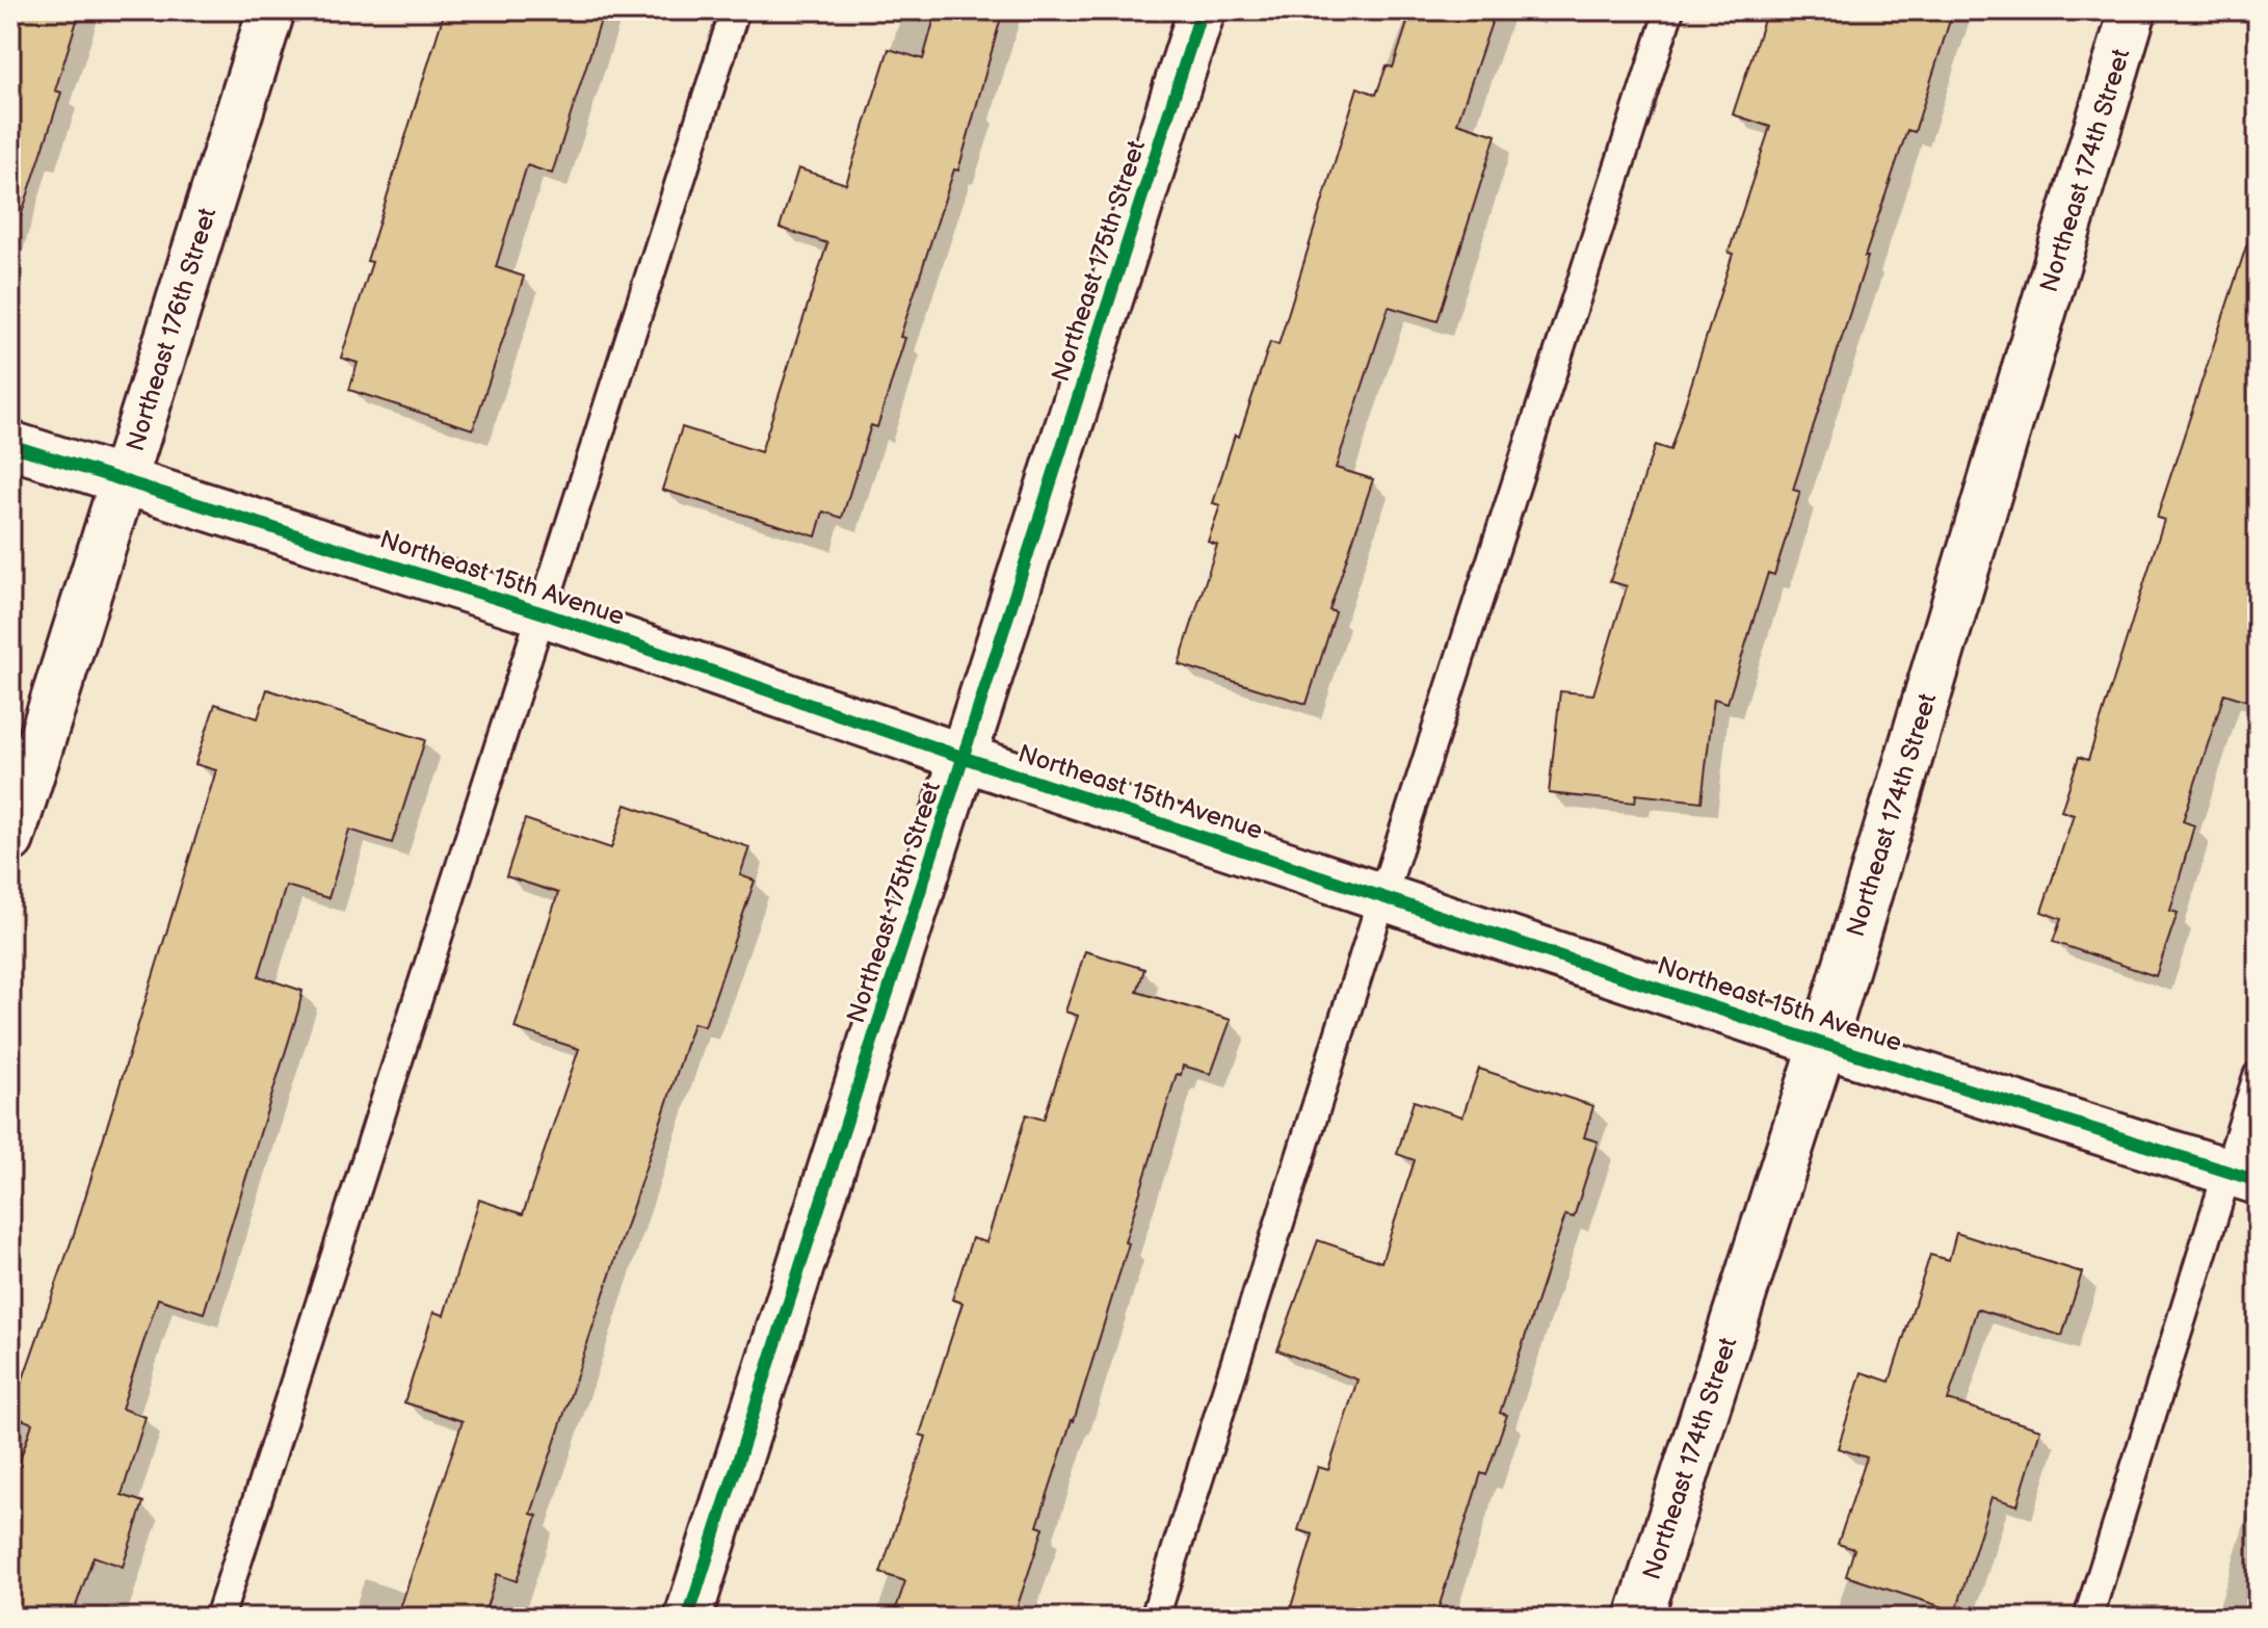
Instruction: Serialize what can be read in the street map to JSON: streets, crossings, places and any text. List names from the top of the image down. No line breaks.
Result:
{"streets":{"street":["Northeast 174th Street","Northeast 175th Street","Northeast 176th Street","Northeast 15th Avenue"]},"crossings":[["Northeast 174th Street","Northeast 15th Avenue"],["Northeast 175th Street","Northeast 15th Avenue"],["Northeast 176th Street","Northeast 15th Avenue"]]}
